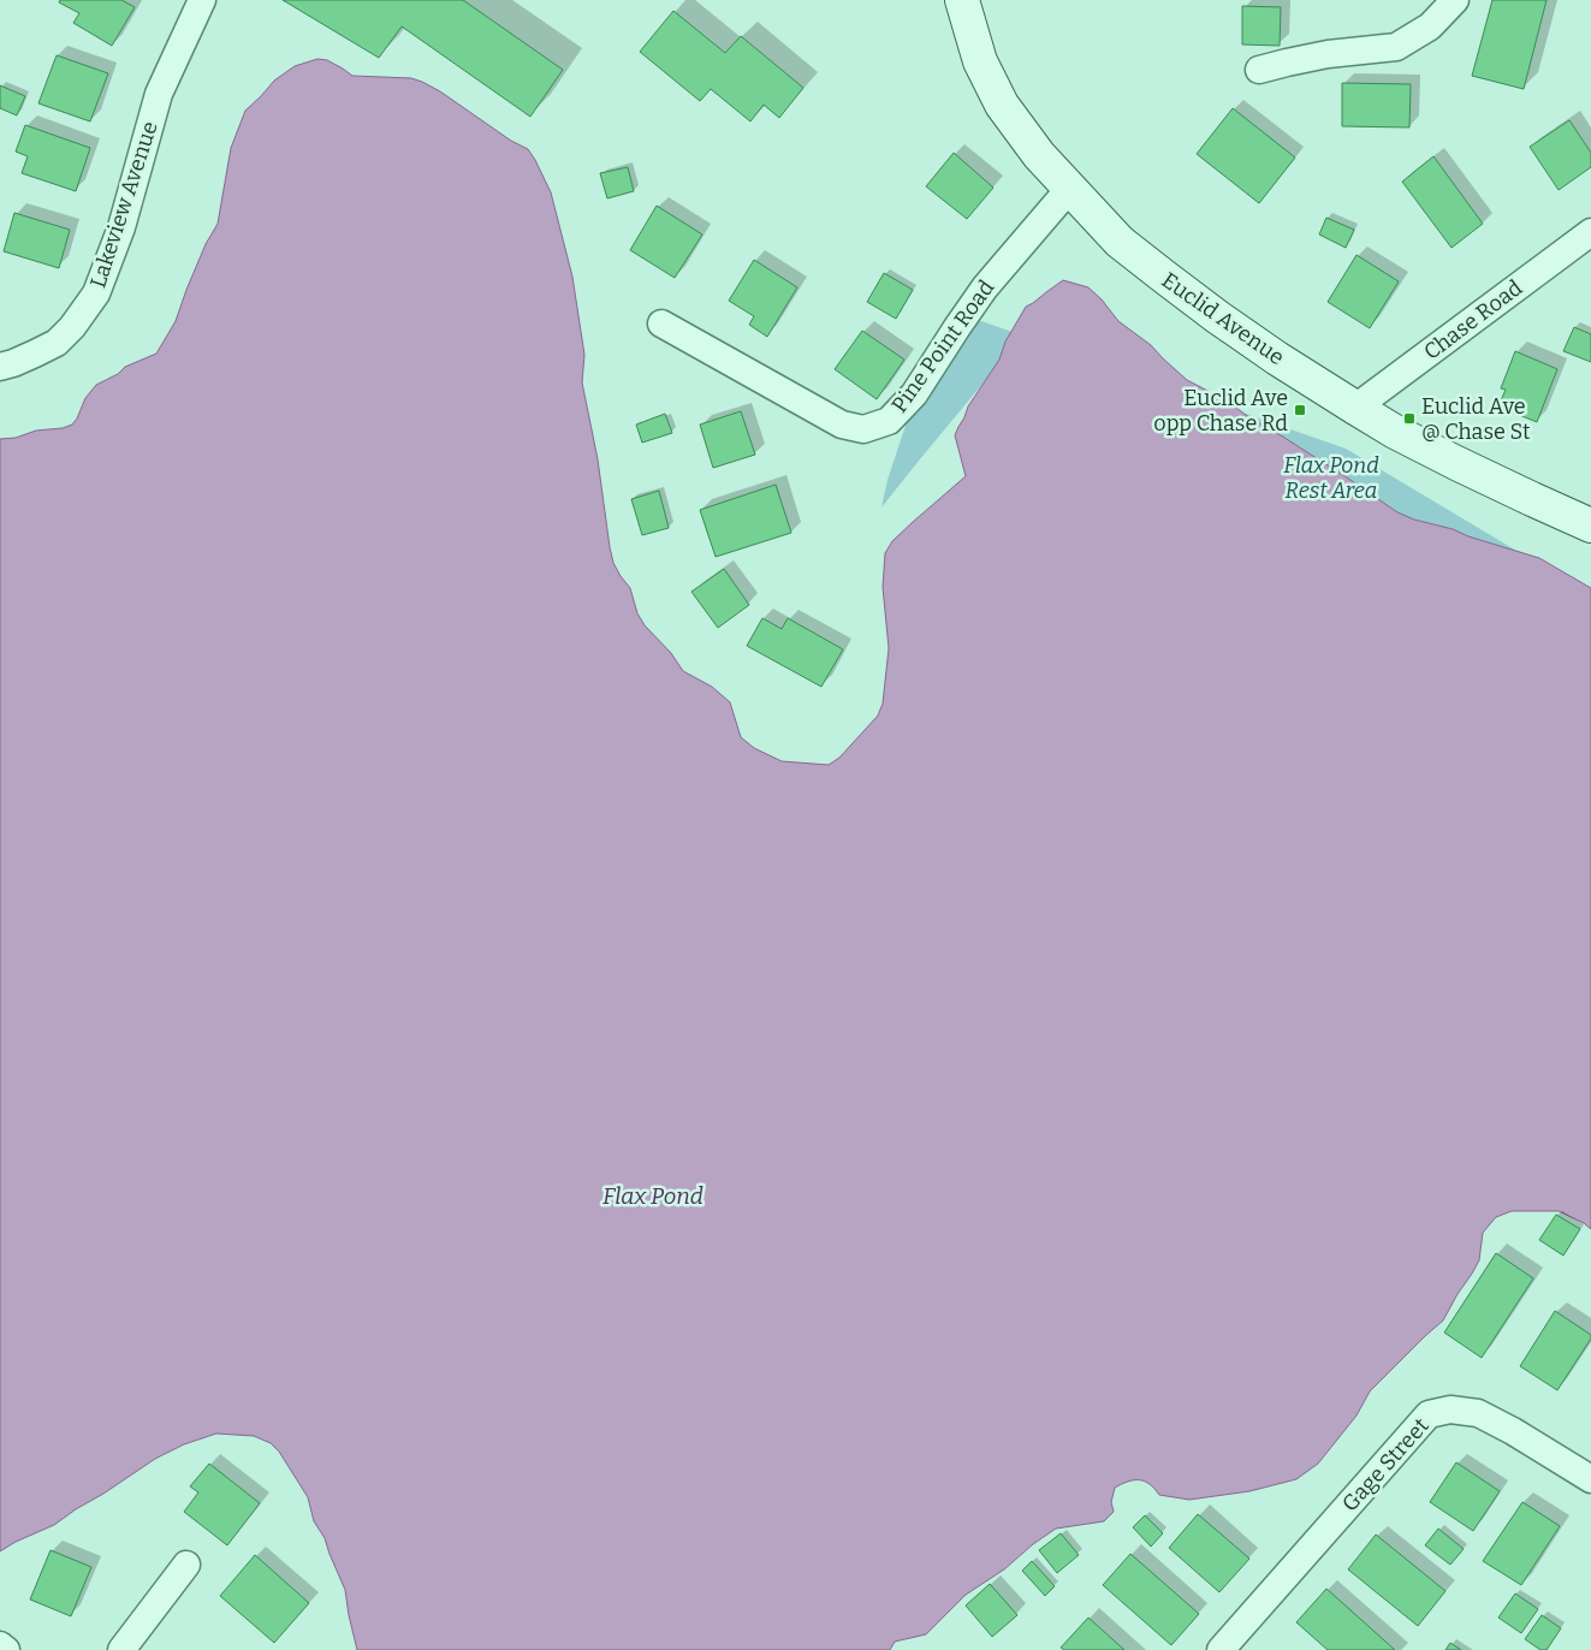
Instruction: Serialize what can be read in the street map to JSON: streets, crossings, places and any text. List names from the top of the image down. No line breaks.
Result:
{"streets":{"street":["Lakeview Avenue","Euclid Avenue","Chase Road","Pine Point Road","Gage Street"]},"crossings":[["Euclid Avenue","Chase Road"],["Euclid Avenue","Pine Point Road"]],"water":["Flax Pond"],"parks":["Flax Pond Rest Area"],"places":{"transit":["Euclid Ave opp Chase Rd","Euclid Ave @ Chase St"]}}
